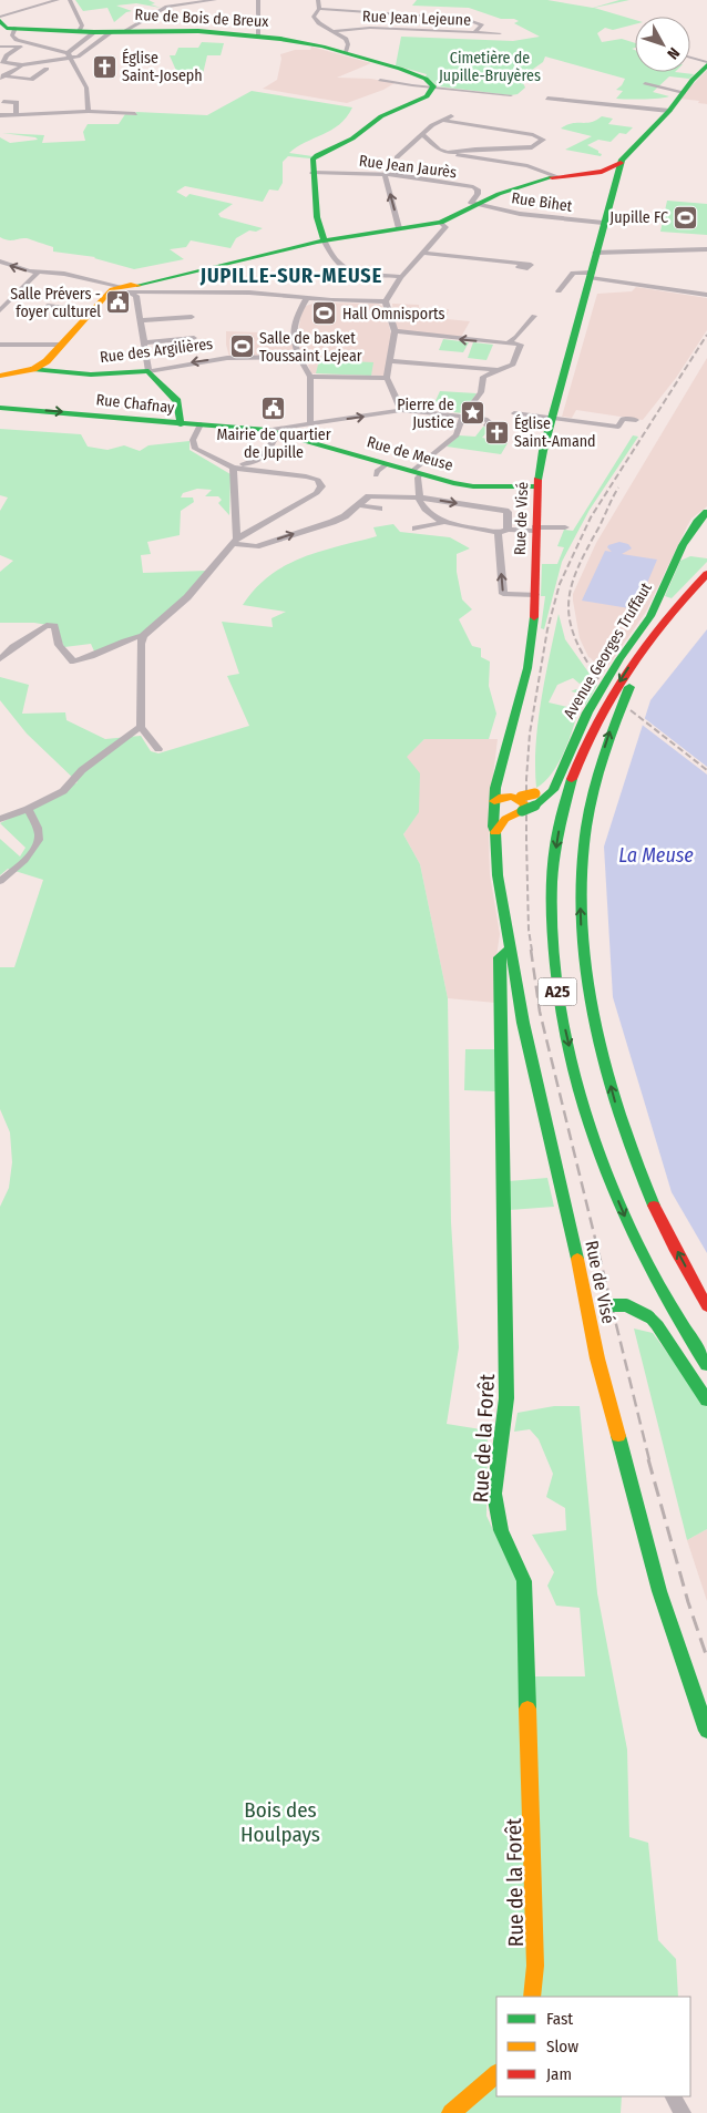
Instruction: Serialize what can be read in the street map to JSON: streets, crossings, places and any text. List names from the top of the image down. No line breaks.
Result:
{"streets":{"main road":["Rue de Bois de Breux","Rue des Argilières","Rue Chafnay","Rue de Meuse","Rue de Visé","Avenue Georges Truffaut","A25","Rue de la Forêt"],"street":["Rue Jean Lejeune","Rue Jean Jaurès","Rue Bihet"]},"crossings":[["Rue Jean Jaurès","Rue Bihet"],["Rue Bihet","Rue de Visé"],["Rue Chafnay","Rue de Meuse"],["Rue de Meuse","Rue de Visé"],["Rue de Visé","Rue de la Forêt"]],"one_way":["Rue Chafnay"],"districts":["JUPILLE-SUR-MEUSE"],"water":["La Meuse"],"parks":["Cimetière de Jupille-Bruyères","Bois des Houlpays"],"places":{"church":["Église Saint-Joseph","Église Saint-Amand"],"sports":["Jupille FC","Hall Omnisports","Salle de basket Toussaint Lejear"],"public building":["Salle Prévers - foyer culturel","Mairie de quartier de Jupille"],"place":["Pierre de Justice"]},"legend":["Fast","Slow","Jam"],"north":"bottom right"}
